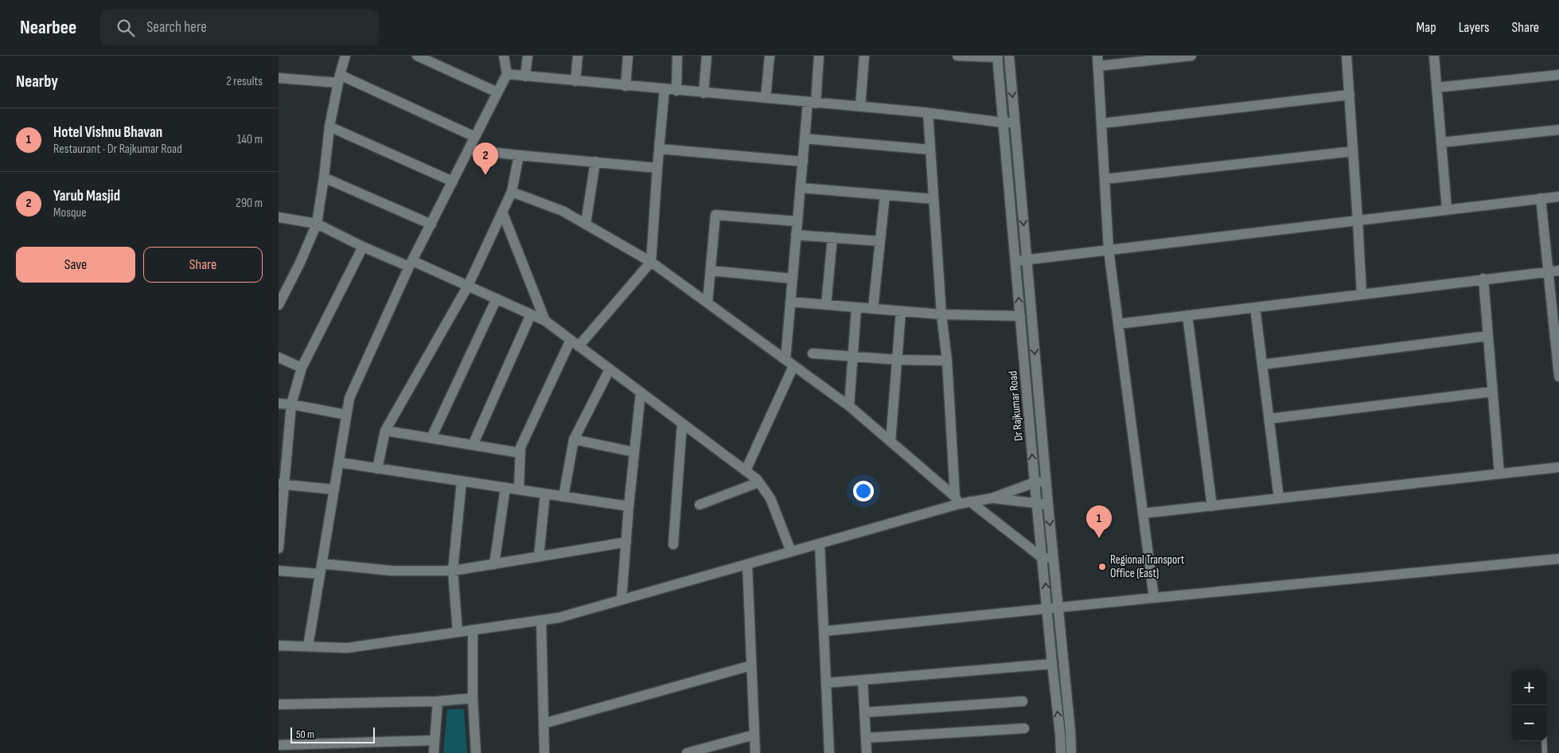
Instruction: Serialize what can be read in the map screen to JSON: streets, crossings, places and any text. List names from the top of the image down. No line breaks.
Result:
{"streets":{"street":["Dr Rajkumar Road"]},"places":["Regional Transport Office (East)"],"scale_bar":"50 m","page":{"header":"Nearbee","search":"Search here","nav":["Map","Layers","Share"],"heading":["Nearby","2 results"],"list":[{"mark":"1","name":"Hotel Vishnu Bhavan","note":"Restaurant · Dr Rajkumar Road","value":"140 m"},{"mark":"2","name":"Yarub Masjid","note":"Mosque","value":"290 m"}],"pins":["2","1"],"buttons":["Save","Share"],"map_buttons":["+","−"],"scale":"50 m"}}
